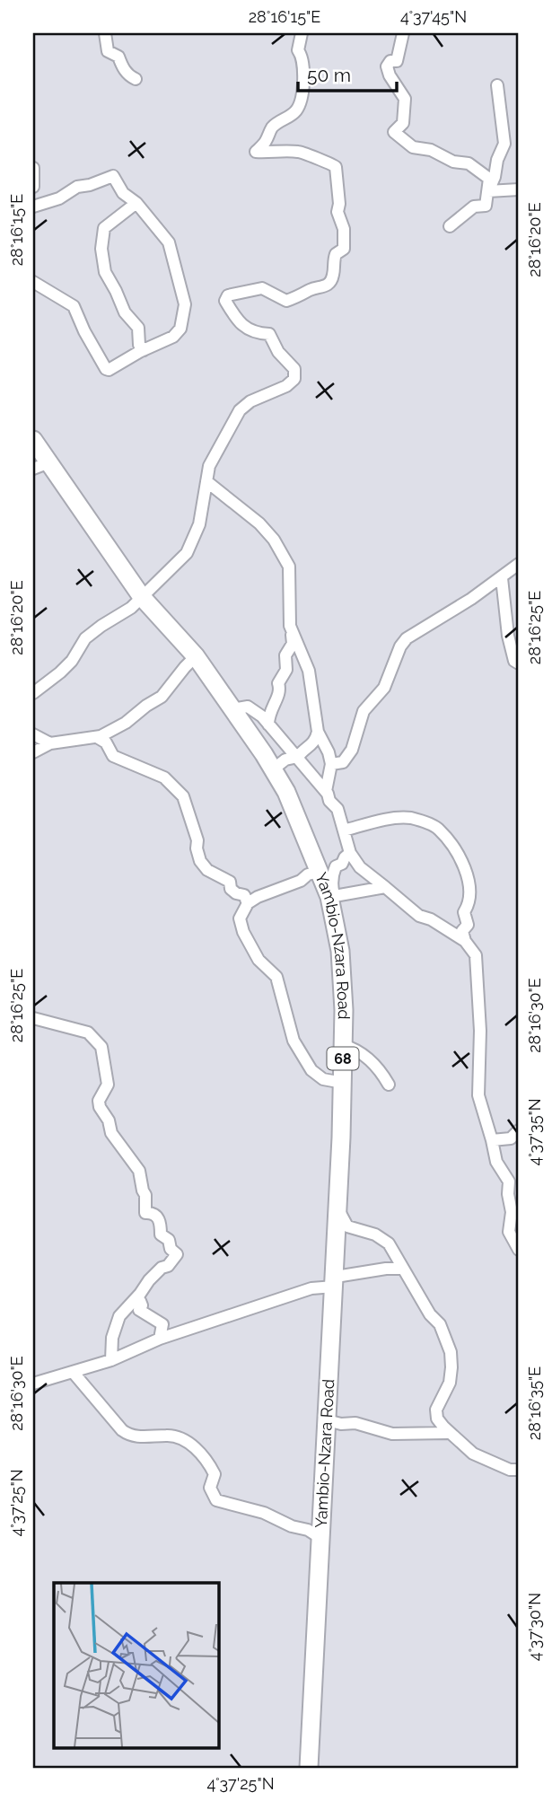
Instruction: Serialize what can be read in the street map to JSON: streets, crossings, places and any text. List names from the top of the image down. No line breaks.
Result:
{"streets":{"main road":["Yambio-Nzara Road","68"]},"scale_bar":"50 m","coordinates":["28°16'15\"E","4°37'45\"N","28°16'20\"E","28°16'25\"E","28°16'30\"E","4°37'35\"N","28°16'35\"E","4°37'25\"N","4°37'30\"N"]}
